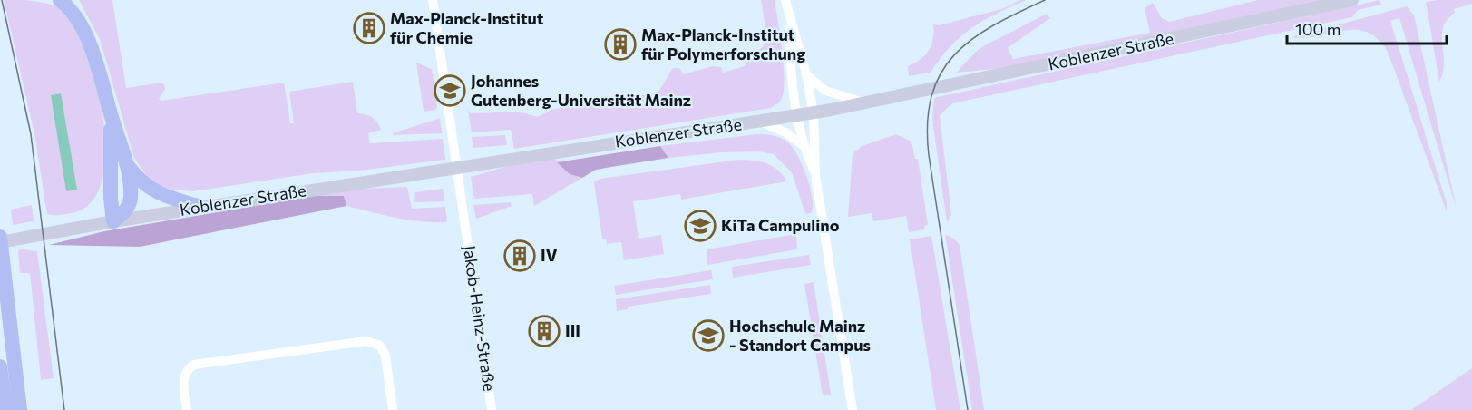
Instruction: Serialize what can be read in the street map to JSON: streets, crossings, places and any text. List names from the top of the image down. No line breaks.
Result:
{"streets":{"main road":["Koblenzer Straße"],"street":["Jakob-Heinz-Straße"]},"places":{"building":["Max-Planck-Institut für Chemie","Max-Planck-Institut für Polymerforschung","IV","III"],"school or university":["Johannes Gutenberg-Universität Mainz","KiTa Campulino","Hochschule Mainz - Standort Campus"]},"scale_bar":"100 m"}
